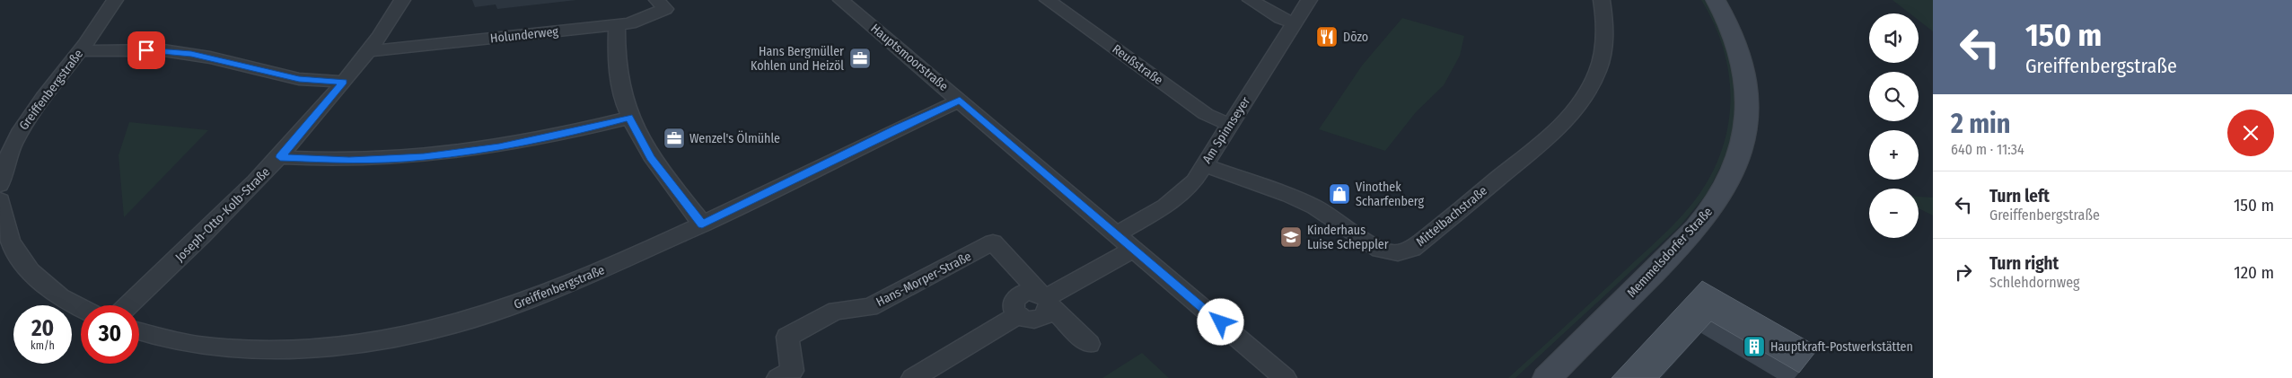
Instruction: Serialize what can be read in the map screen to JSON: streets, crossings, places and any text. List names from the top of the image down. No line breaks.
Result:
{"streets":{"main road":["Memmelsdorfer Straße"],"street":["Holunderweg","Hauptsmoorstraße","Reußstraße","Greiffenbergstraße","Am Spinnseyer","Joseph-Otto-Kolb-Straße","Mittelbachstraße","Hans-Morper-Straße"]},"crossings":[["Holunderweg","Joseph-Otto-Kolb-Straße"],["Hauptsmoorstraße","Greiffenbergstraße"],["Hauptsmoorstraße","Am Spinnseyer"],["Reußstraße","Am Spinnseyer"],["Am Spinnseyer","Mittelbachstraße"]],"places":{"restaurant":["Dōzo"],"office":["Hans Bergmüller Kohlen und Heizöl","Wenzel's Ölmühle"],"shop":["Vinothek Scharfenberg"],"school or university":["Kinderhaus Luise Scheppler"],"building":["Hauptkraft-Postwerkstätten"]},"page":{"turn":["150 m","Greiffenbergstraße"],"map_buttons":["+","−"],"heading":["2 min","640 m · 11:34"],"list":[{"name":"Turn left","note":"Greiffenbergstraße","value":"150 m"},{"name":"Turn right","note":"Schlehdornweg","value":"120 m"}],"speed":"20 km/h","limit":"30"}}
